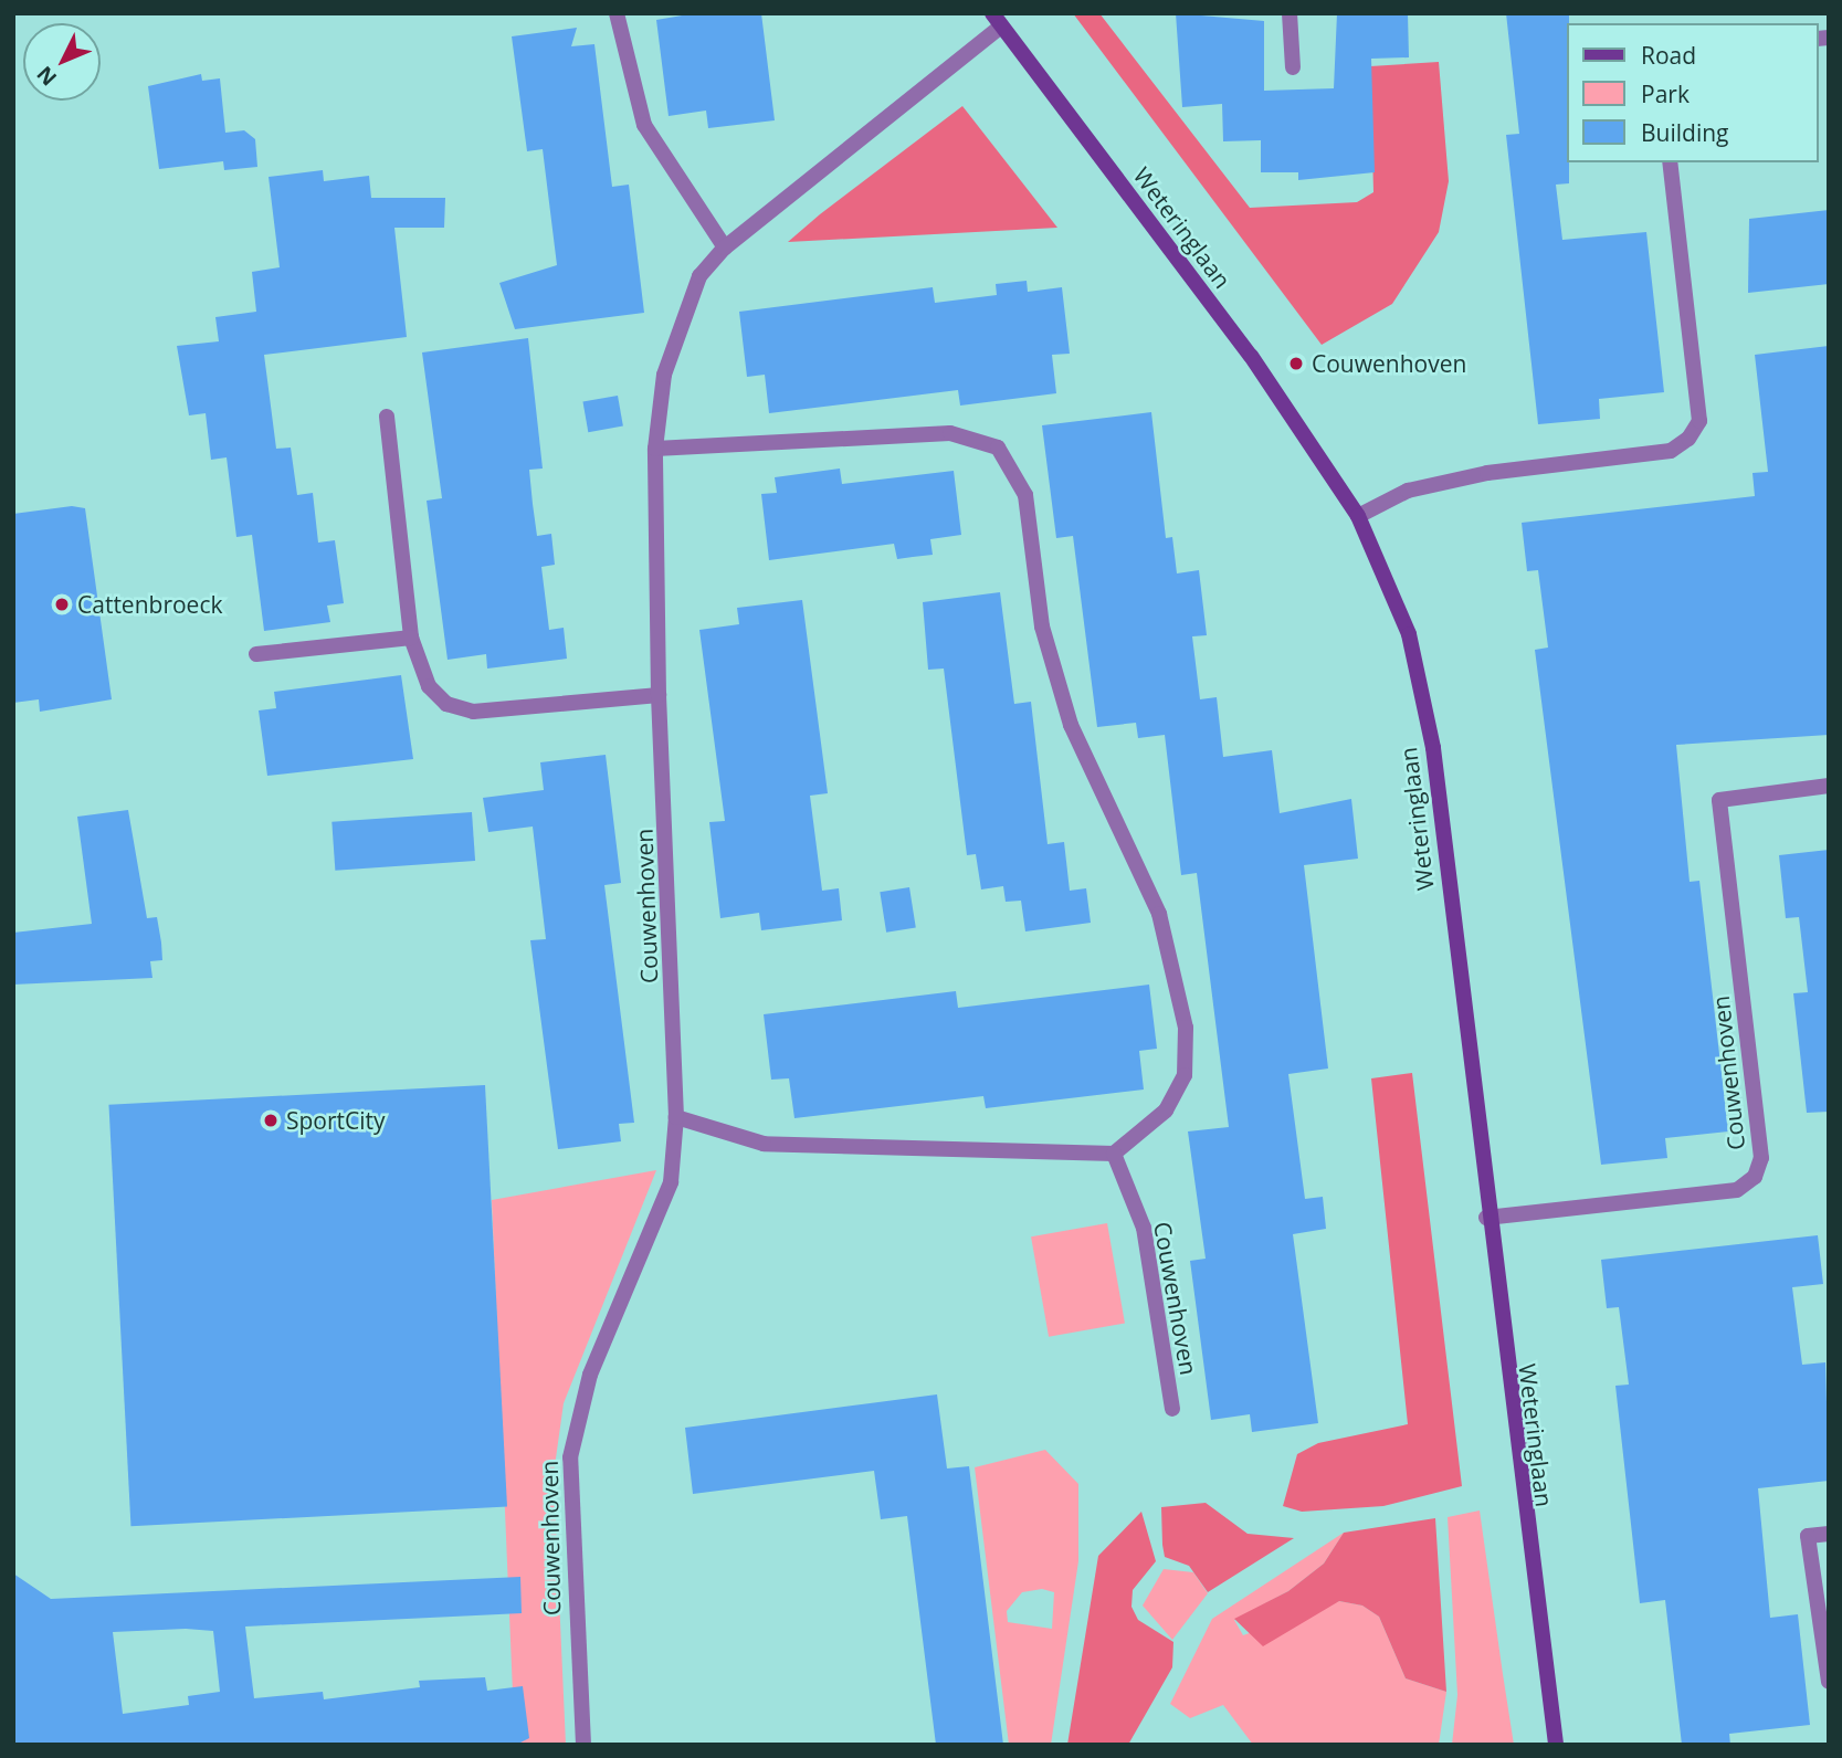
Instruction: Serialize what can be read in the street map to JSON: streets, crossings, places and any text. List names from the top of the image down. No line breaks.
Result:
{"streets":{"street":["Weteringlaan","Couwenhoven"]},"crossings":[["Weteringlaan","Couwenhoven"]],"places":["Couwenhoven","Cattenbroeck","SportCity"],"legend":["Road","Park","Building"],"north":"bottom left"}
